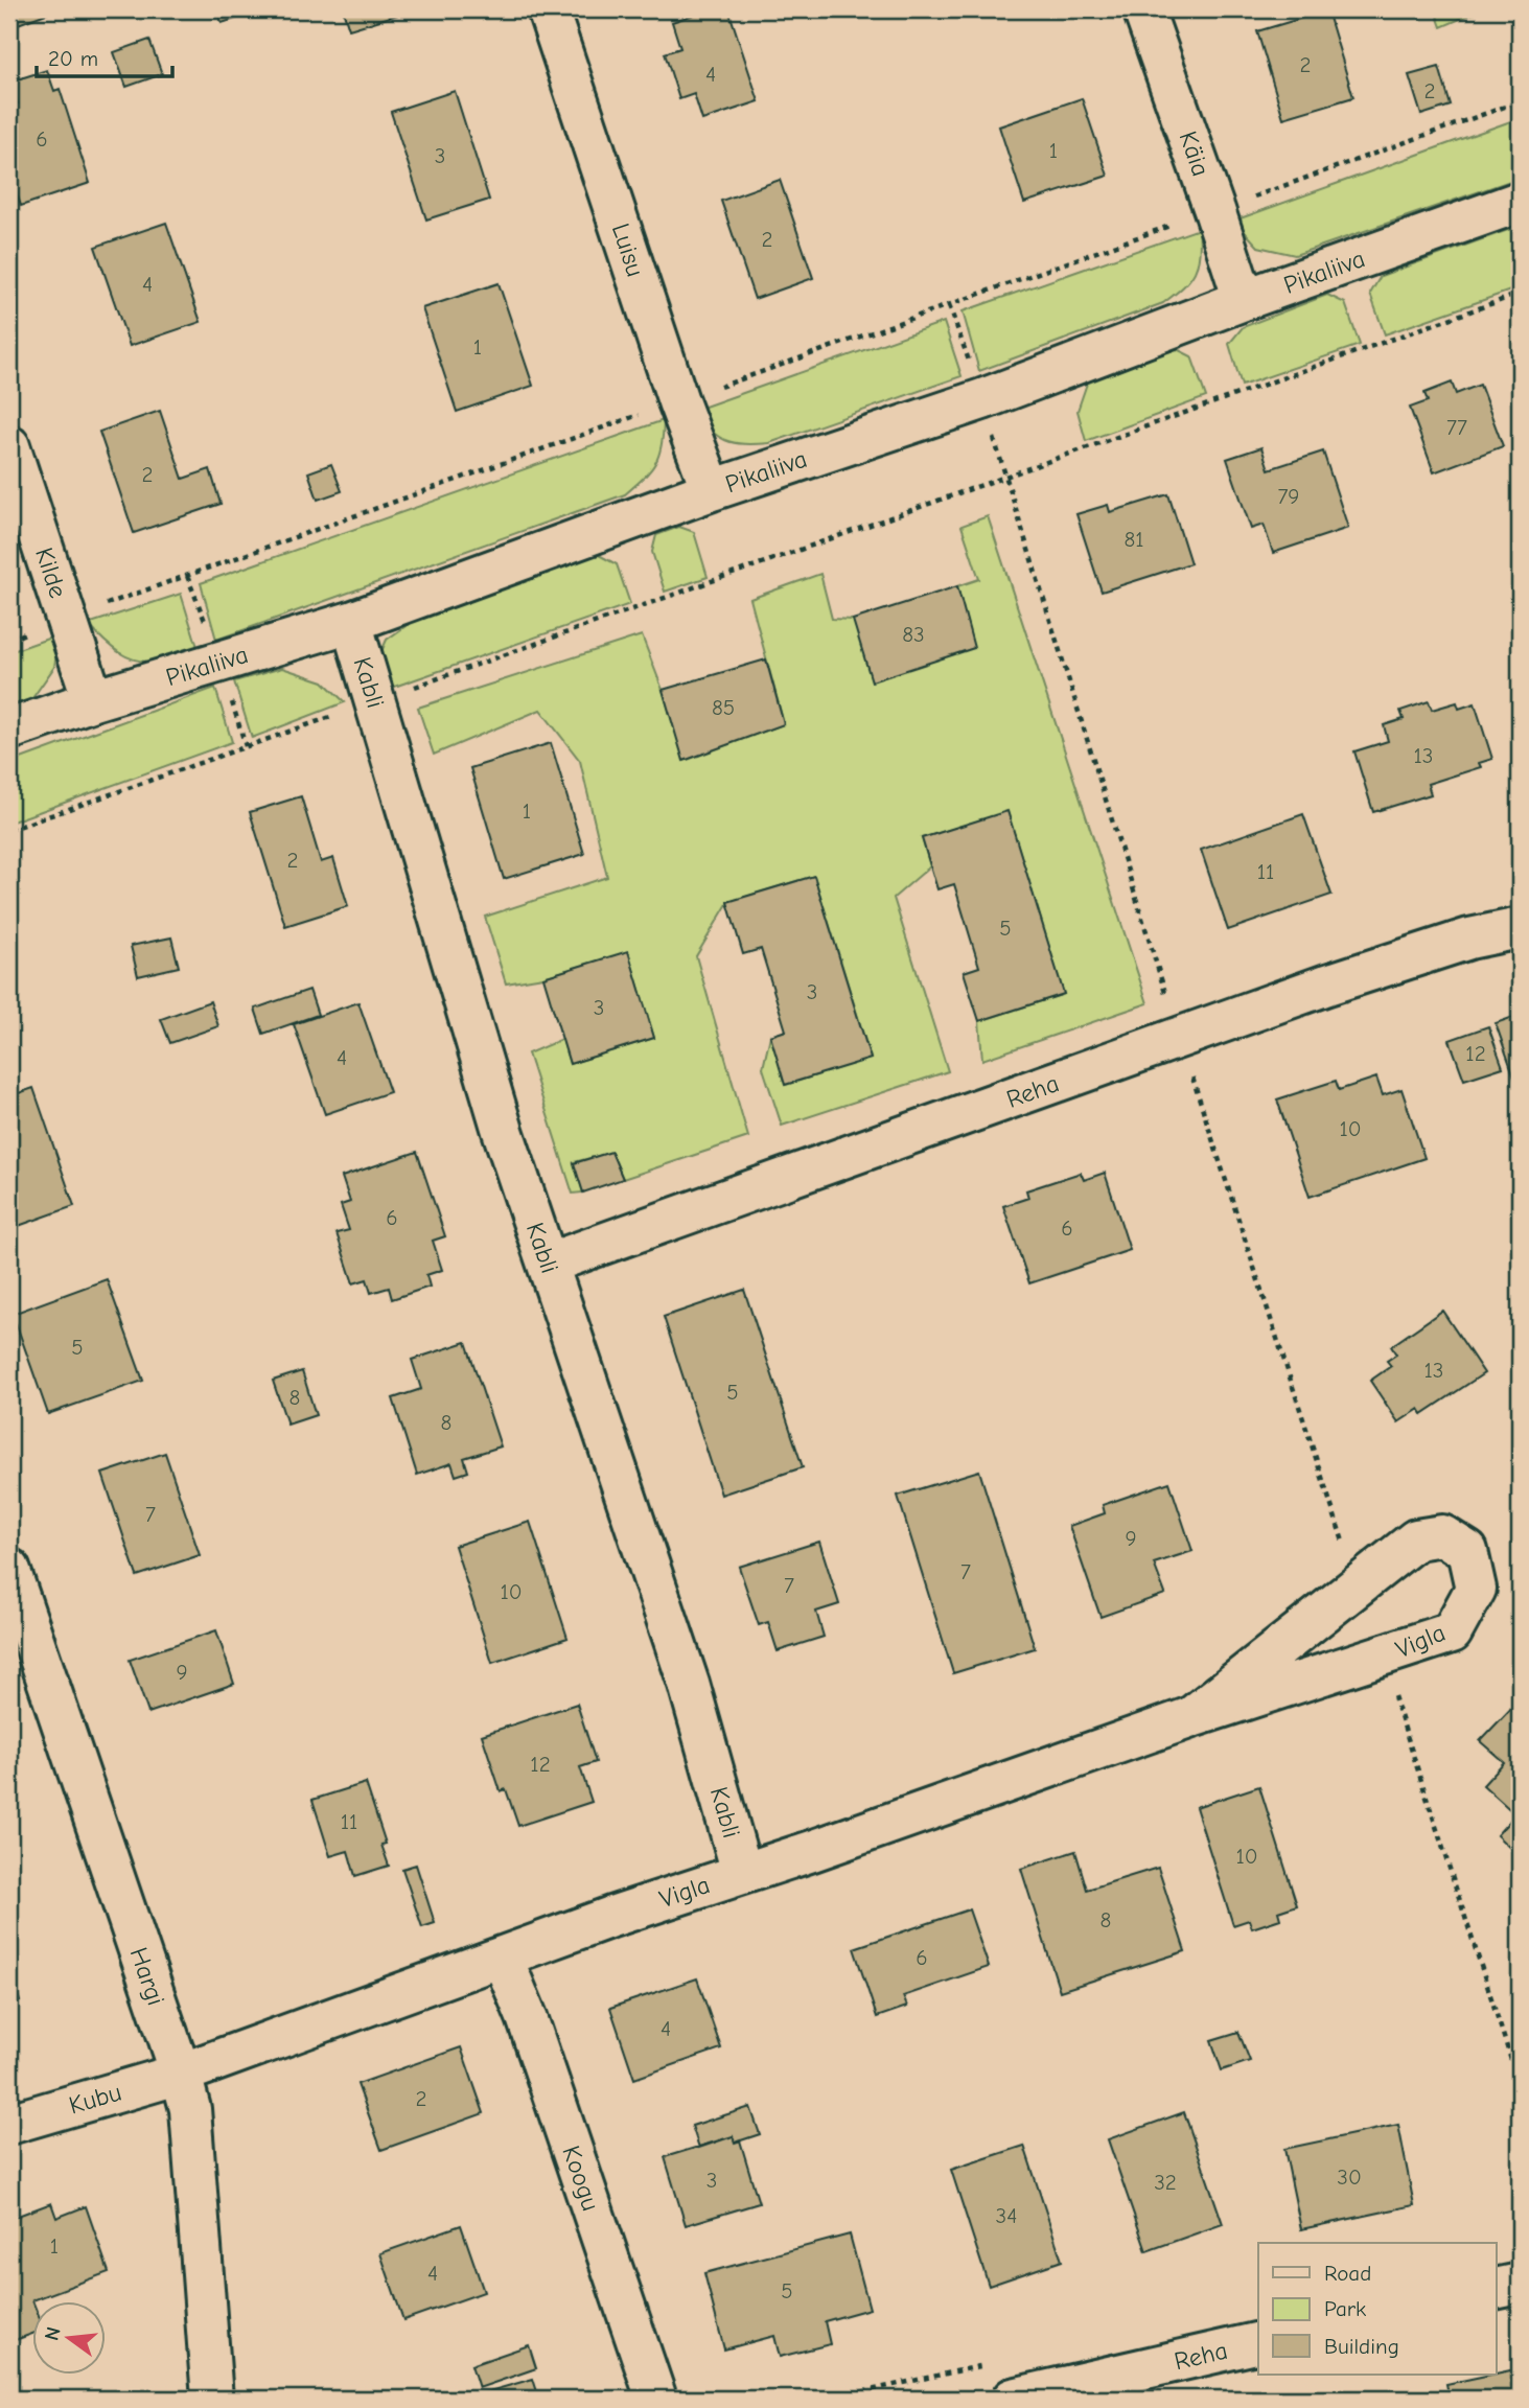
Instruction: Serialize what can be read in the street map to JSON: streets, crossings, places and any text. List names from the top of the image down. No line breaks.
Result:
{"streets":{"street":["Käia","Luisu","Pikaliiva","Kilde","Kabli","Reha","Vigla","Hargi","Kubu","Koogu"]},"crossings":[["Käia","Pikaliiva"],["Luisu","Pikaliiva"],["Pikaliiva","Kilde"],["Pikaliiva","Kabli"],["Kabli","Reha"],["Kabli","Vigla"],["Vigla","Hargi"],["Vigla","Kubu"],["Vigla","Koogu"],["Hargi","Kubu"]],"house_numbers":["2","4","2","6","1","3","2","4","1","77","2","79","81","83","85","13","1","2","11","5","3","3","12","4","10","6","6","5","13","5","8","8","7","9","7","7","10","9","12","11","10","8","6","4","2","30","3","32","34","1","4","5"],"legend":["Road","Park","Building"],"scale_bar":"20 m","north":"left"}
